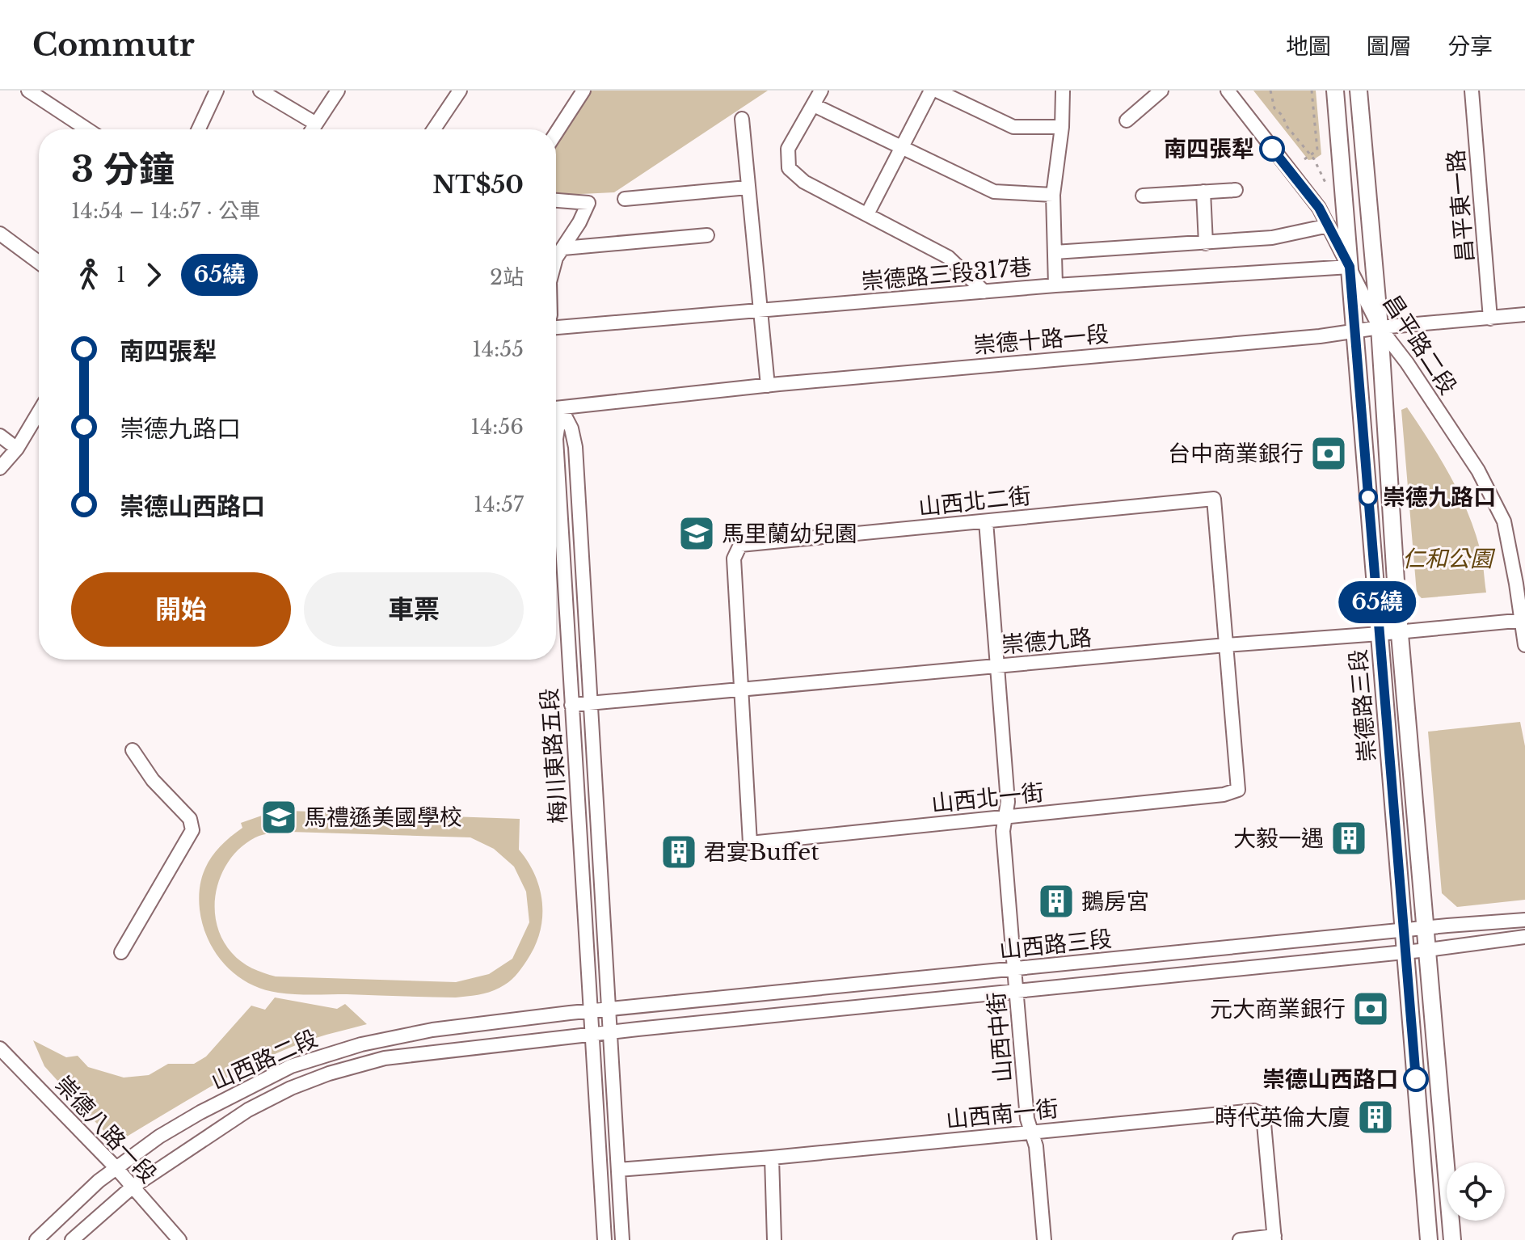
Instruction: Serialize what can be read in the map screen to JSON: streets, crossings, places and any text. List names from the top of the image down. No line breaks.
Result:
{"streets":{"main road":["崇德路三段"],"street":["昌平東一路","崇德路三段317巷","崇德十路一段","昌平路二段","山西北二街","崇德九路","梅川東路五段","山西北一街","山西路三段","山西中街","山西路二段","山西南一街","崇德八路一段"]},"crossings":[["昌平東一路","崇德十路一段"],["崇德路三段317巷","昌平路二段"],["崇德路三段317巷","崇德路三段"],["崇德十路一段","昌平路二段"],["崇德十路一段","崇德路三段"],["昌平路二段","崇德九路"],["昌平路二段","崇德路三段"],["山西北二街","崇德九路"],["山西北二街","山西北一街"],["山西北二街","山西中街"],["崇德九路","崇德路三段"],["崇德九路","梅川東路五段"],["崇德九路","山西北一街"],["崇德九路","山西中街"],["崇德路三段","山西路三段"],["梅川東路五段","山西路三段"],["梅川東路五段","山西路二段"],["梅川東路五段","山西南一街"],["山西北一街","山西中街"],["山西路三段","山西中街"],["山西路三段","山西路二段"],["山西中街","山西南一街"],["山西路二段","崇德八路一段"]],"parks":["仁和公園"],"places":{"other":["南四張犁","崇德九路口","崇德山西路口"],"bank":["台中商業銀行","元大商業銀行"],"school or university":["馬里蘭幼兒園","馬禮遜美國學校"],"building":["大毅一遇","君宴Buffet","鵝房宮","時代英倫大廈"]},"lines":["bus line 65繞"],"page":{"header":"Commutr","nav":["地圖","圖層","分享"],"on_map":"65繞","heading":["3 分鐘","14:54 – 14:57 · 公車","NT$50"],"legs":["1","65繞","2站"],"list":[{"name":"南四張犁","value":"14:55"},{"name":"崇德九路口","value":"14:56"},{"name":"崇德山西路口","value":"14:57"}],"buttons":["開始","車票"]}}
